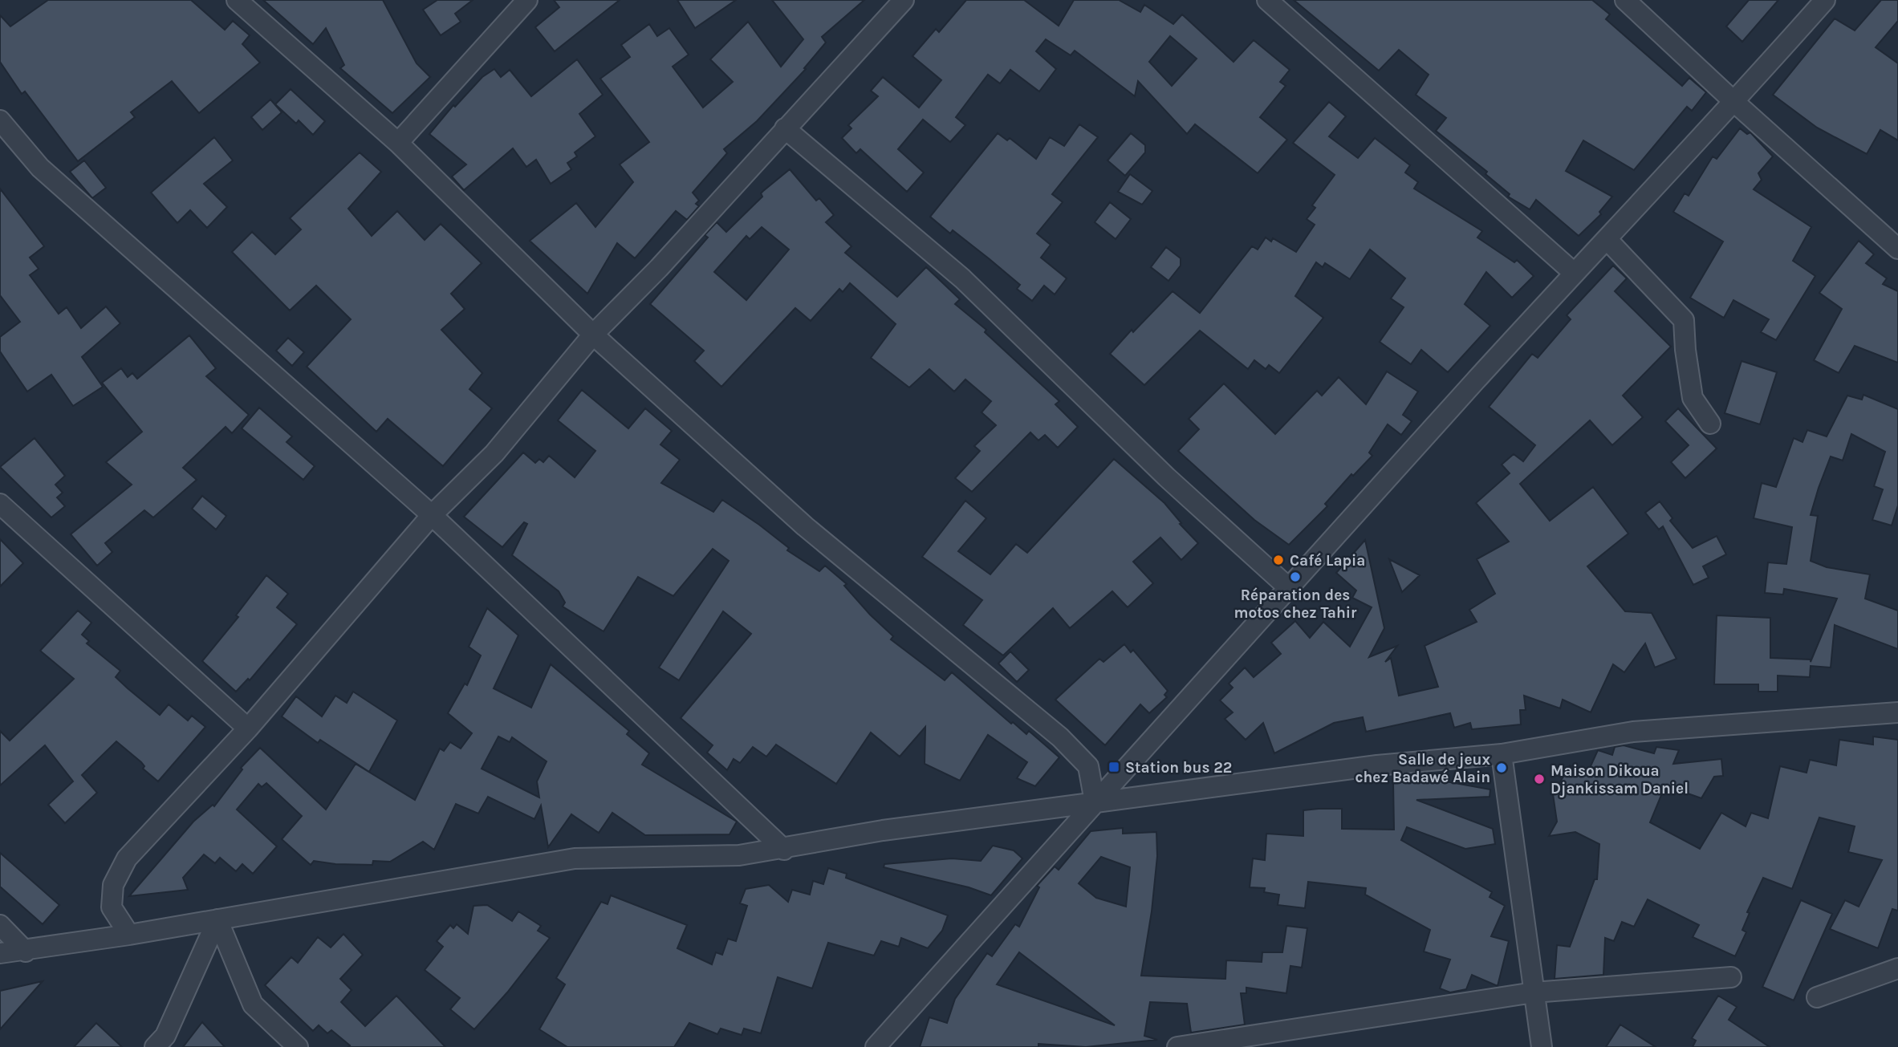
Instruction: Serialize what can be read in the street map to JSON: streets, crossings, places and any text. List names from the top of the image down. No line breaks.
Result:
{"places":{"other":["Café Lapia","Réparation des motos chez Tahir","Salle de jeux chez Badawé Alain","Maison Dikoua Djankissam Daniel"],"transit":["Station bus 22"]}}
